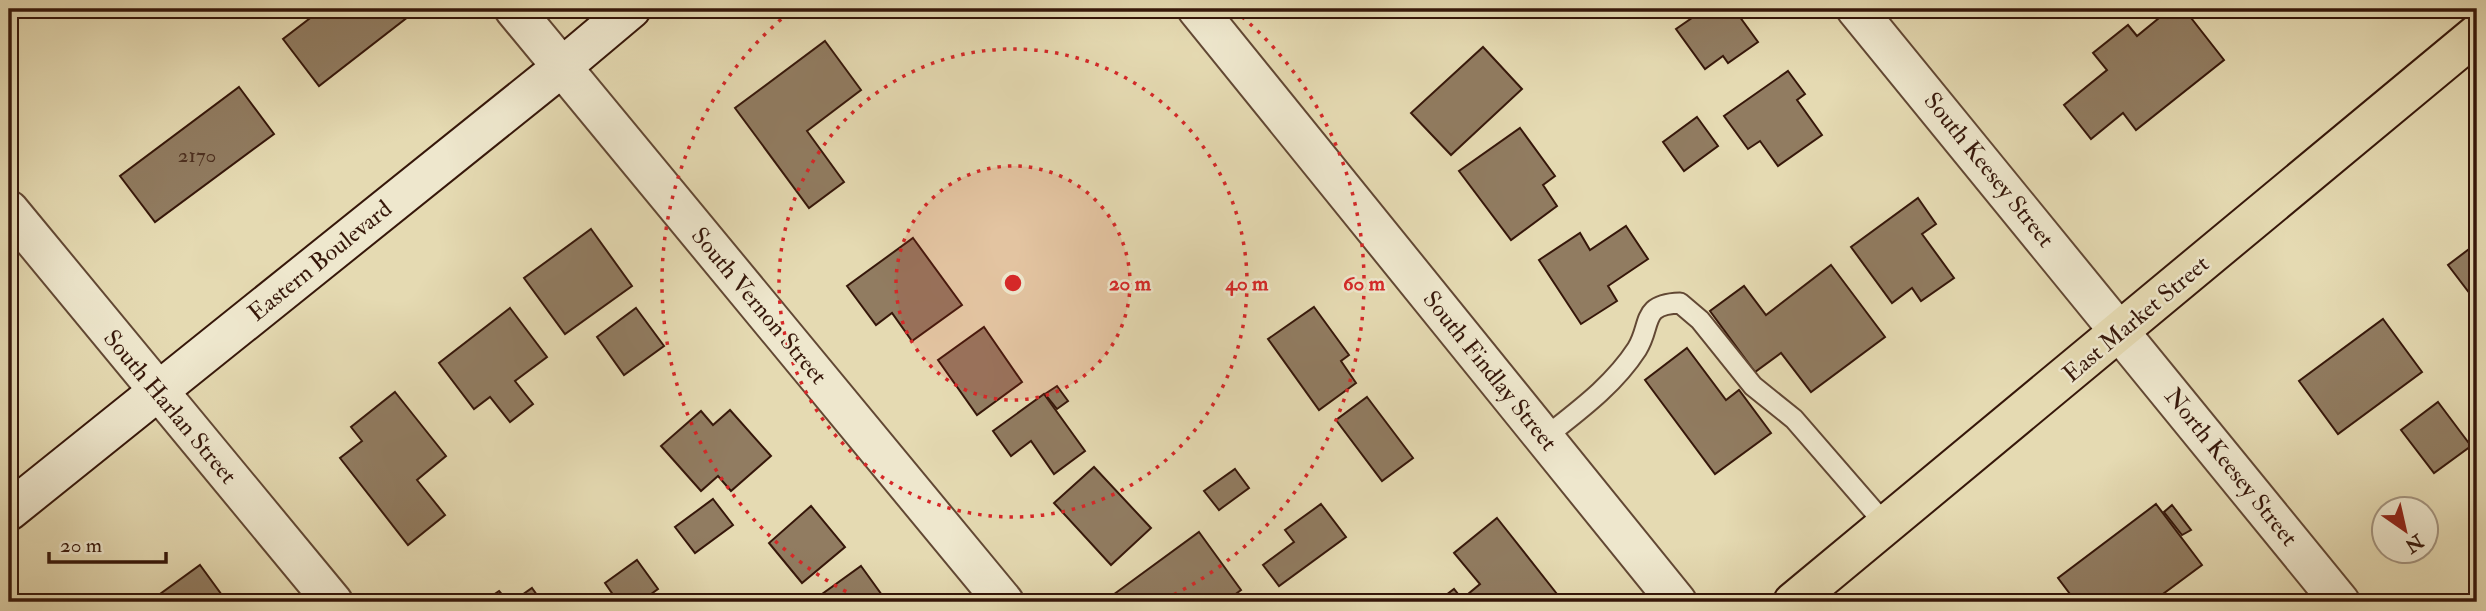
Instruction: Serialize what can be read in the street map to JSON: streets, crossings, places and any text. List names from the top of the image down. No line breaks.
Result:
{"streets":{"main road":["East Market Street"],"street":["South Keesey Street","Eastern Boulevard","South Vernon Street","South Findlay Street","South Harlan Street","North Keesey Street"]},"crossings":[["South Keesey Street","East Market Street"],["South Keesey Street","North Keesey Street"],["Eastern Boulevard","South Vernon Street"],["Eastern Boulevard","South Harlan Street"],["East Market Street","North Keesey Street"]],"house_numbers":["2170"],"scale_bar":"20 m","north":"bottom right","rings":["20 m","40 m","60 m"]}
